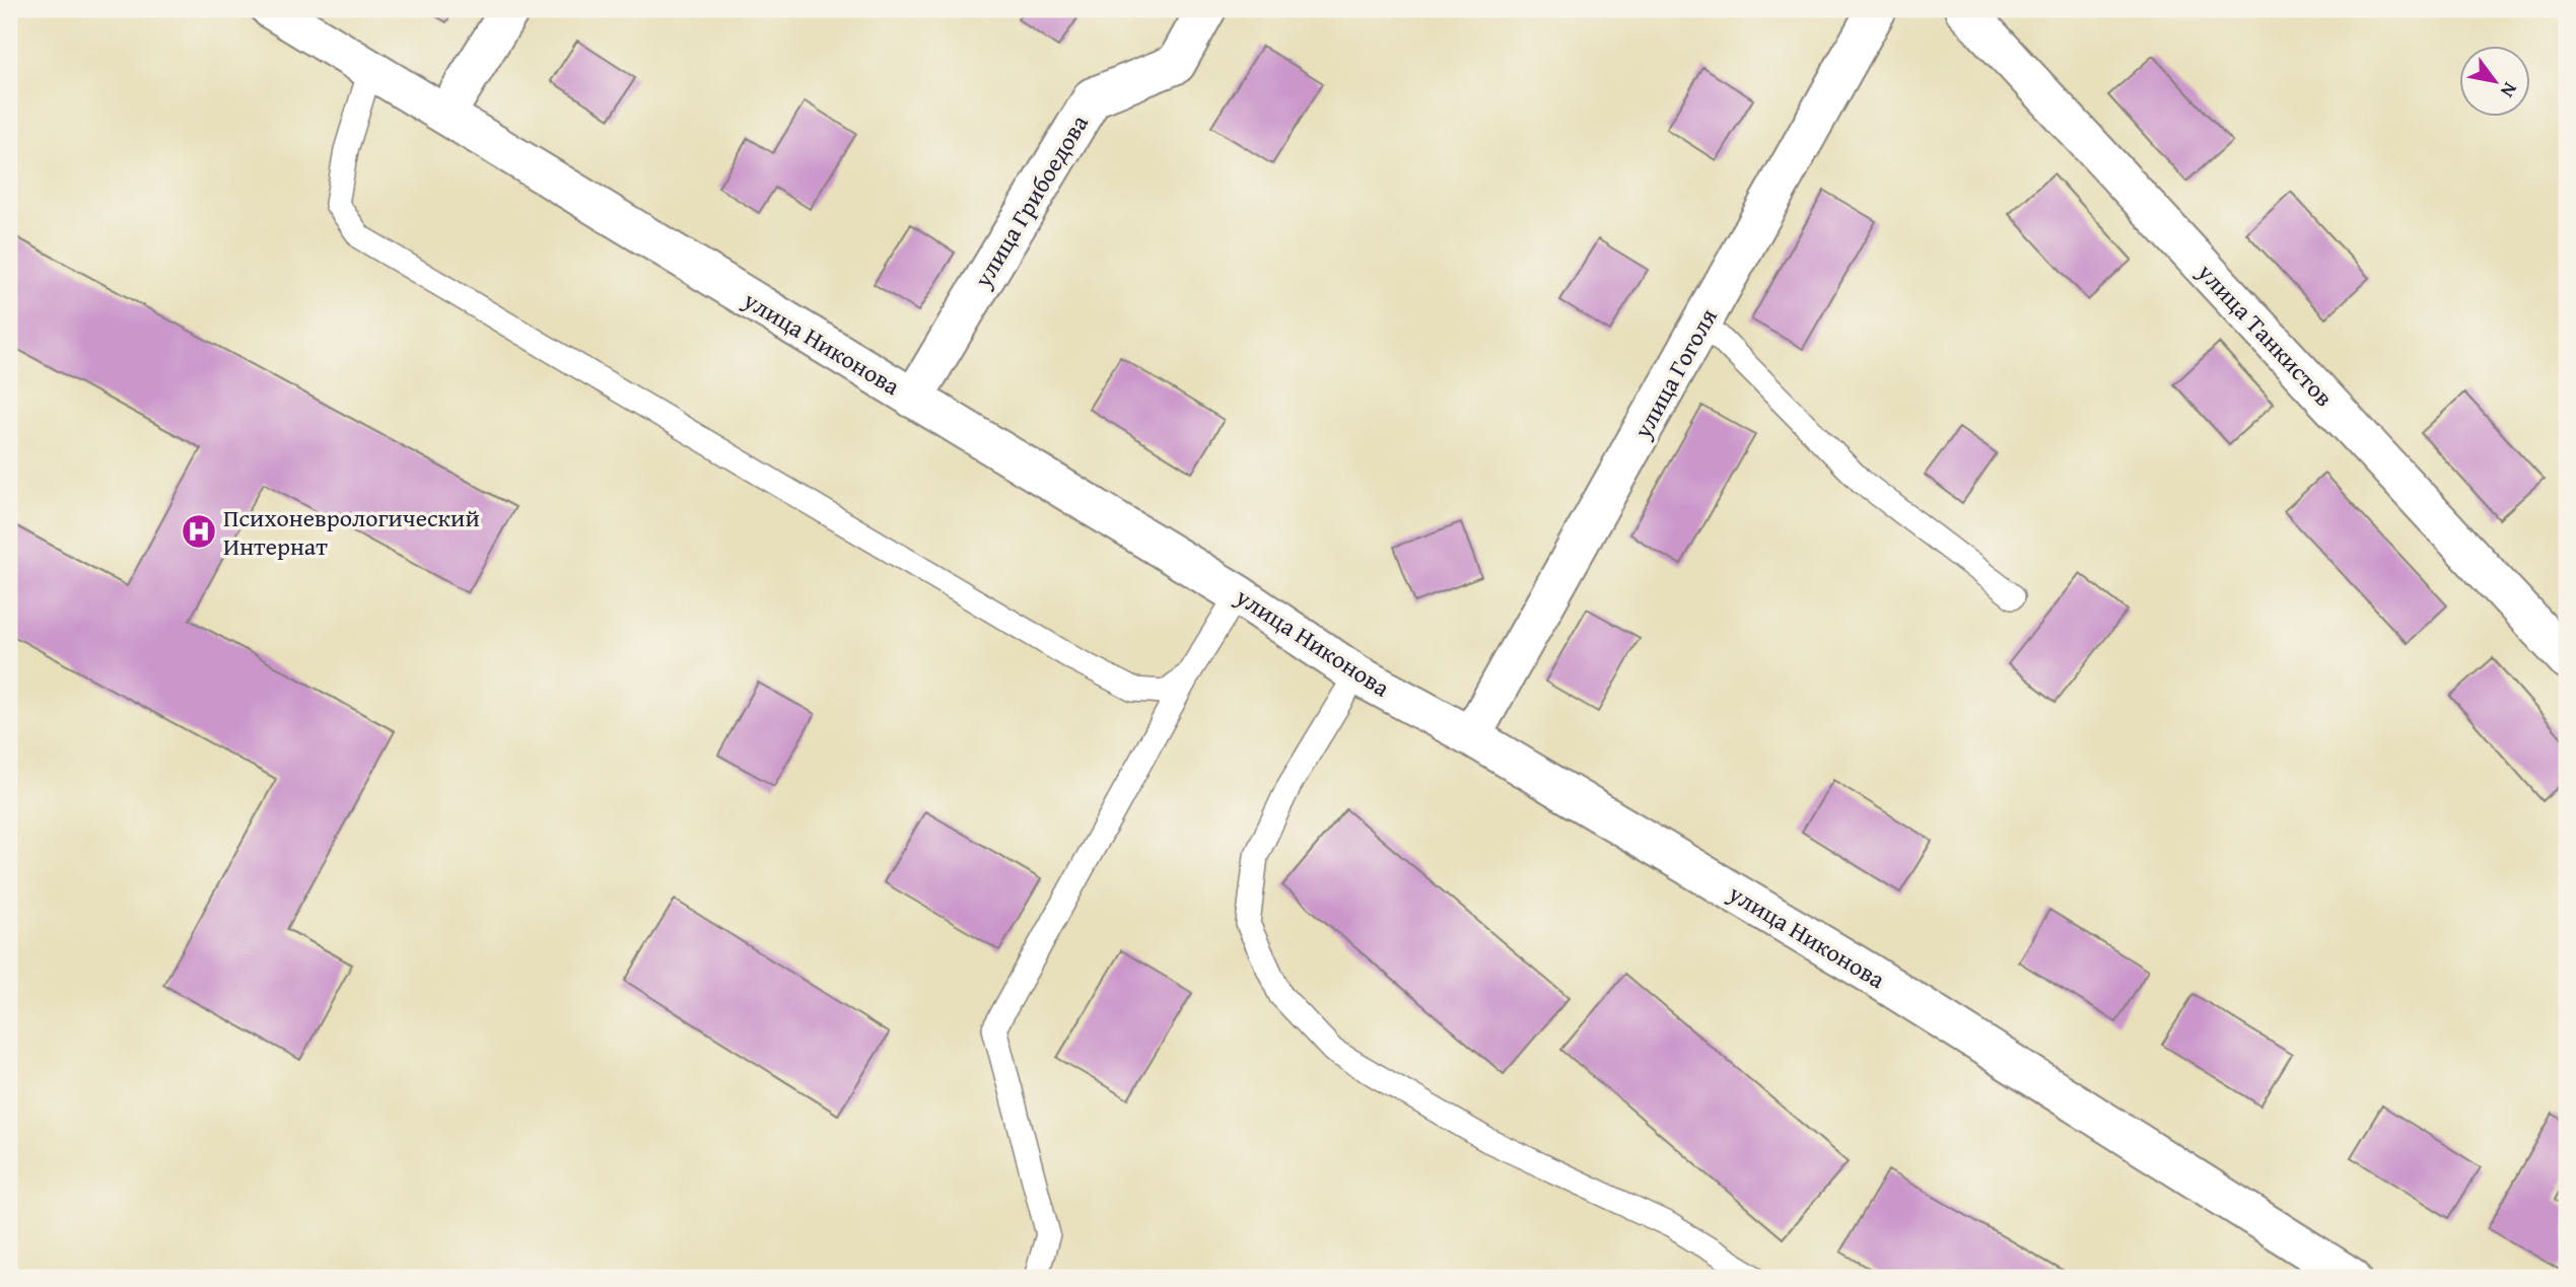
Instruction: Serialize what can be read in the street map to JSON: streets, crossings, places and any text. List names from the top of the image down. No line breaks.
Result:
{"streets":{"street":["улица Грибоедова","улица Танкистов","улица Никонова","улица Гоголя"]},"crossings":[["улица Грибоедова","улица Никонова"],["улица Никонова","улица Гоголя"]],"places":{"hospital":["Психоневрологический Интернат"]},"north":"bottom right"}
